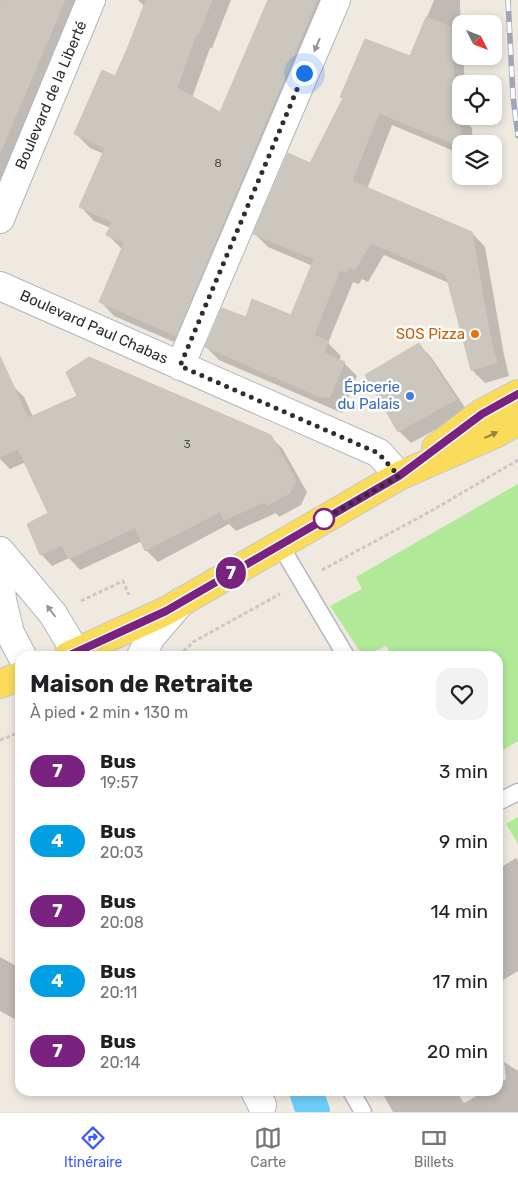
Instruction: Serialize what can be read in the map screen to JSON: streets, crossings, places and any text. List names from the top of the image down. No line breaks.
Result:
{"streets":{"street":["Boulevard de la Liberté","Boulevard Paul Chabas"]},"places":["SOS Pizza","Épicerie du Palais"],"lines":["bus line 7"],"house_numbers":["8","3"],"north":"bottom right","page":{"on_map":"7","heading":["Maison de Retraite","À pied · 2 min · 130 m"],"list":[{"mark":"7","name":"Bus","note":"19:57","value":"3 min"},{"mark":"4","name":"Bus","note":"20:03","value":"9 min"},{"mark":"7","name":"Bus","note":"20:08","value":"14 min"},{"mark":"4","name":"Bus","note":"20:11","value":"17 min"},{"mark":"7","name":"Bus","note":"20:14","value":"20 min"}],"tabs":["Itinéraire","Carte","Billets"]}}
